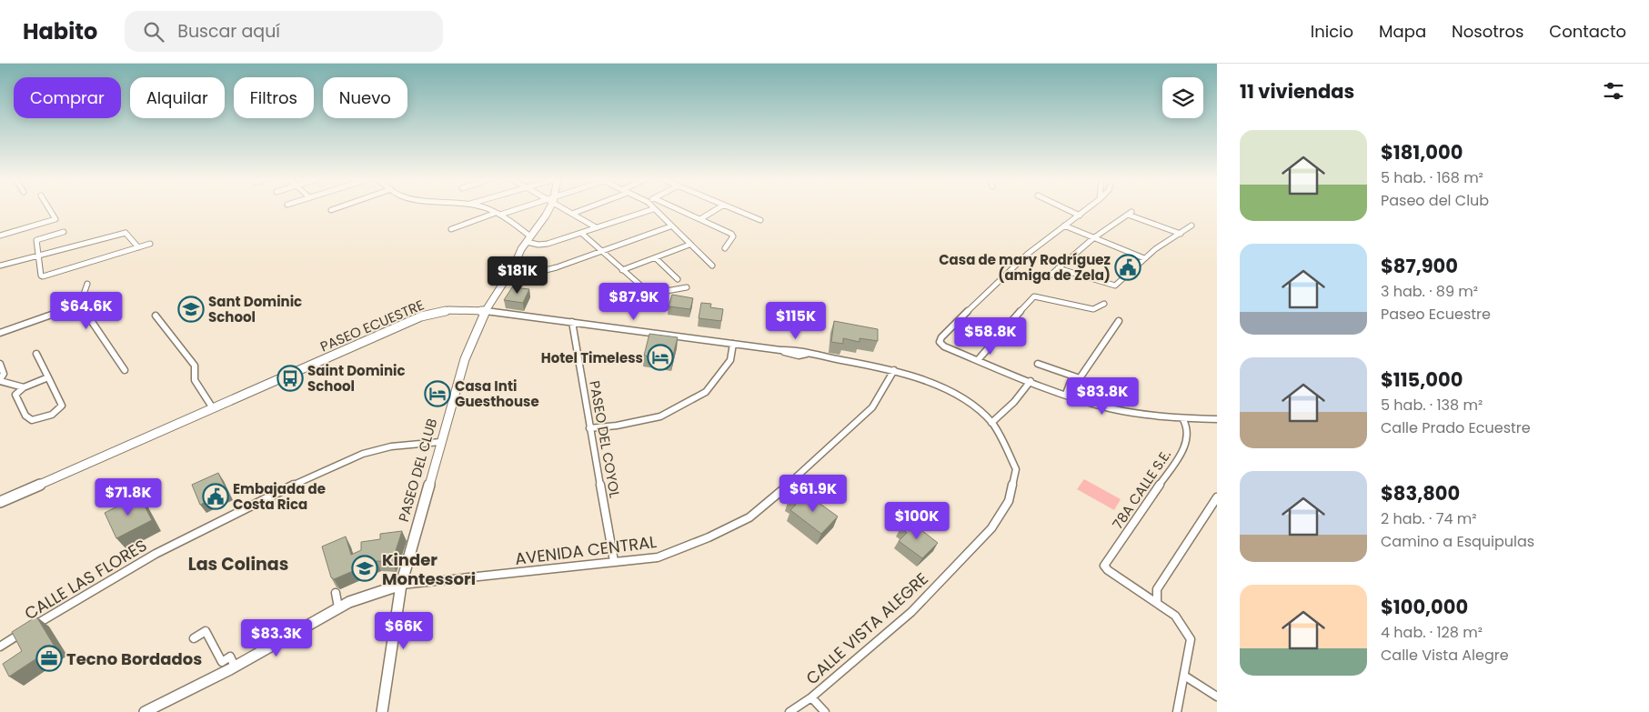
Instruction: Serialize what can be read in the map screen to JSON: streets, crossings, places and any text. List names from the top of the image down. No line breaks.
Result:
{"streets":{"street":["PASEO ECUESTRE","PASEO DEL COYOL","PASEO DEL CLUB","78A CALLE S.E.","AVENIDA CENTRAL","CALLE LAS FLORES","CALLE VISTA ALEGRE"]},"crossings":[["PASEO ECUESTRE","PASEO DEL COYOL"],["PASEO ECUESTRE","PASEO DEL CLUB"],["PASEO ECUESTRE","AVENIDA CENTRAL"],["PASEO ECUESTRE","CALLE VISTA ALEGRE"],["PASEO DEL COYOL","AVENIDA CENTRAL"],["PASEO DEL CLUB","AVENIDA CENTRAL"],["PASEO DEL CLUB","CALLE LAS FLORES"],["AVENIDA CENTRAL","CALLE VISTA ALEGRE"]],"districts":["Las Colinas"],"places":{"public building":["Casa de mary Rodríguez (amiga de Zela)","Embajada de Costa Rica"],"school or university":["Sant Dominic School","Kinder Montessori"],"hotel":["Hotel Timeless","Casa Inti Guesthouse"],"bus stop":["Saint Dominic School"],"office":["Tecno Bordados"]},"page":{"header":"Habito","search":"Buscar aquí","nav":["Inicio","Mapa","Nosotros","Contacto"],"heading":"11 viviendas","chip":["Comprar","Alquilar","Filtros","Nuevo"],"list":[{"name":"$181,000","note":"5 hab. · 168 m² · Paseo del Club"},{"name":"$87,900","note":"3 hab. · 89 m² · Paseo Ecuestre"},{"name":"$115,000","note":"5 hab. · 138 m² · Calle Prado Ecuestre"},{"name":"$83,800","note":"2 hab. · 74 m² · Camino a Esquipulas"},{"name":"$100,000","note":"4 hab. · 128 m² · Calle Vista Alegre"}],"price":["$181K","$87.9K","$64.6K","$115K","$58.8K","$83.8K","$61.9K","$71.8K","$100K","$66K","$83.3K"]}}
